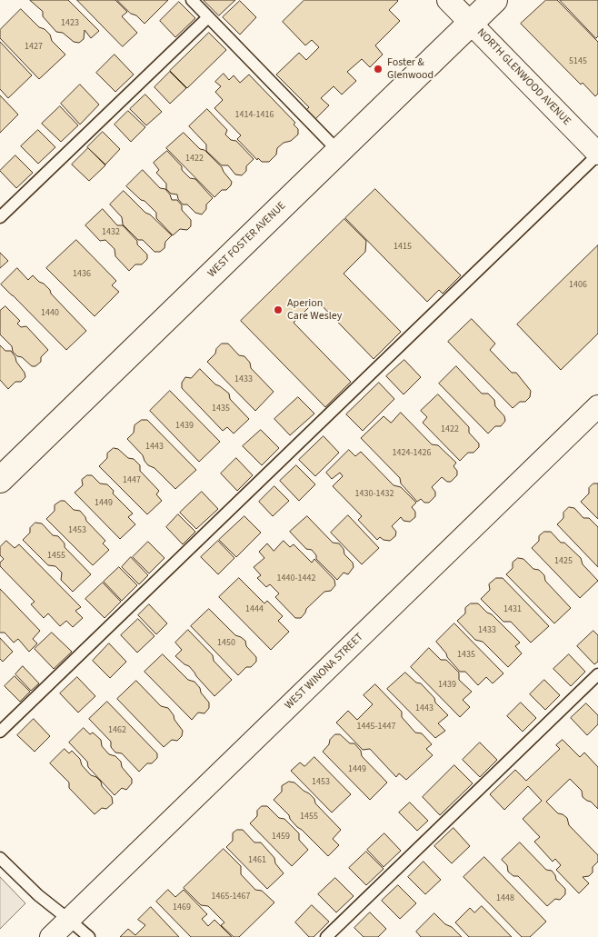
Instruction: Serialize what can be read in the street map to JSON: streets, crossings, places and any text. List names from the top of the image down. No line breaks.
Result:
{"streets":{"main road":["WEST FOSTER AVENUE"],"street":["NORTH GLENWOOD AVENUE","WEST WINONA STREET"]},"crossings":[["NORTH GLENWOOD AVENUE","WEST FOSTER AVENUE"]],"places":["Foster & Glenwood","Aperion Care Wesley"],"house_numbers":["1423","1427","5145","1414-1416","1422","1432","1415","1436","1406","1440","1433","1435","1439","1422","1443","1424-1426","1447","1430-1432","1449","1453","1455","1425","1440-1442","1444","1431","1433","1450","1435","1439","1443","1445-1447","1462","1449","1453","1455","1459","1461","1465-1467","1448","1469"]}
